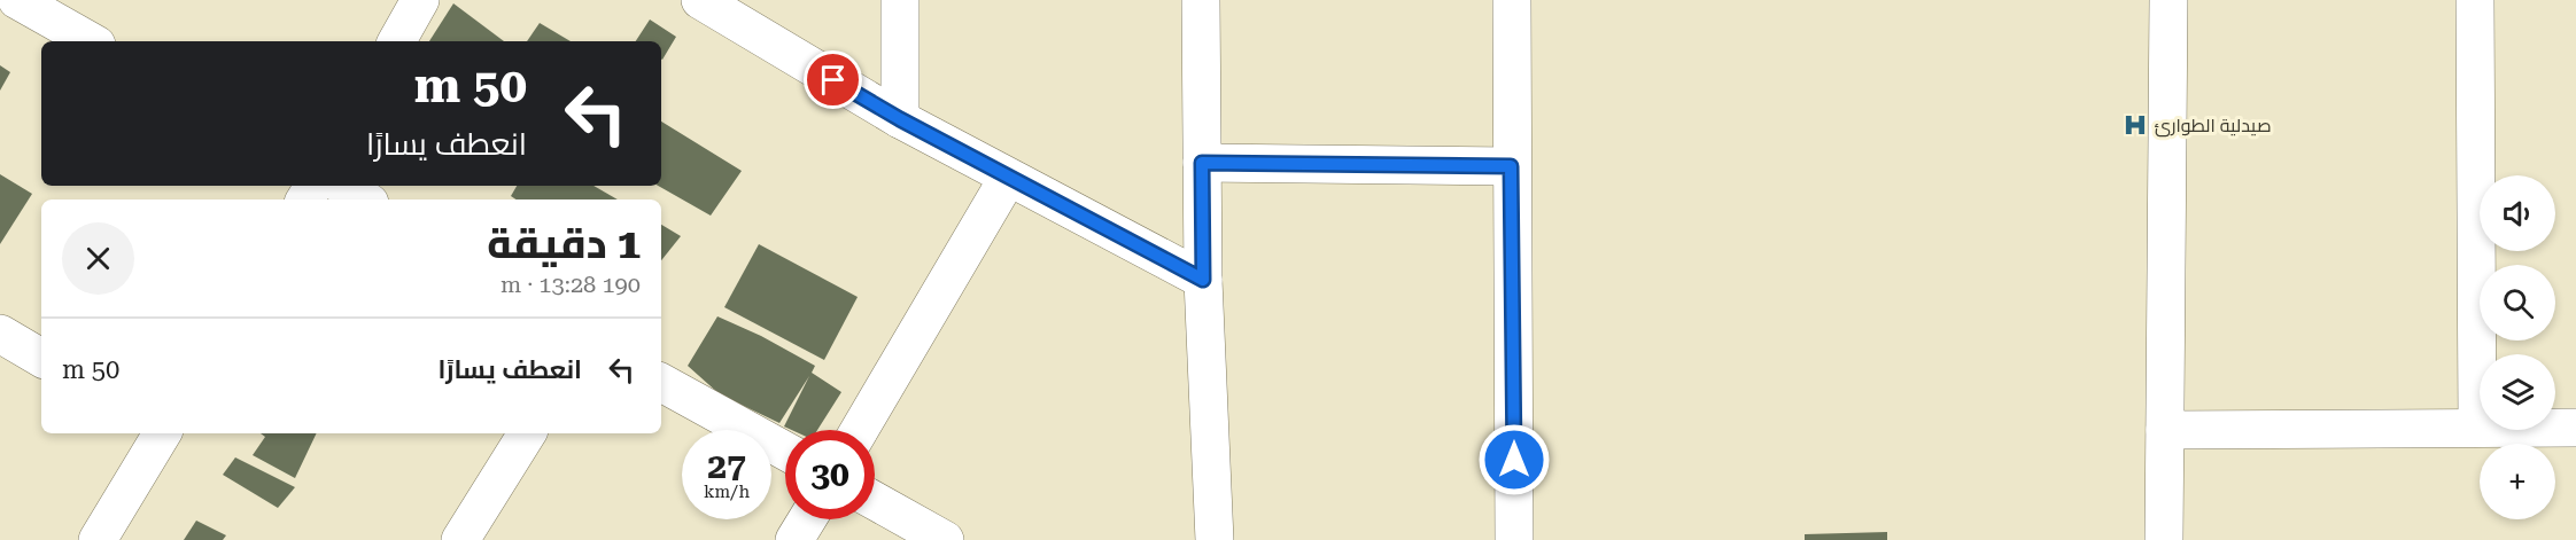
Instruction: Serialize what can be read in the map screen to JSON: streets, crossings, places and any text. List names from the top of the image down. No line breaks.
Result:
{"places":{"hospital":["صيدلية الطوارئ"]},"page":{"turn":["50 m","انعطف يسارًا"],"map_buttons":"+","heading":["1 دقيقة","190 m · 13:28"],"list":[{"name":"انعطف يسارًا","value":"50 m"}],"speed":"27 km/h","limit":"30"}}
